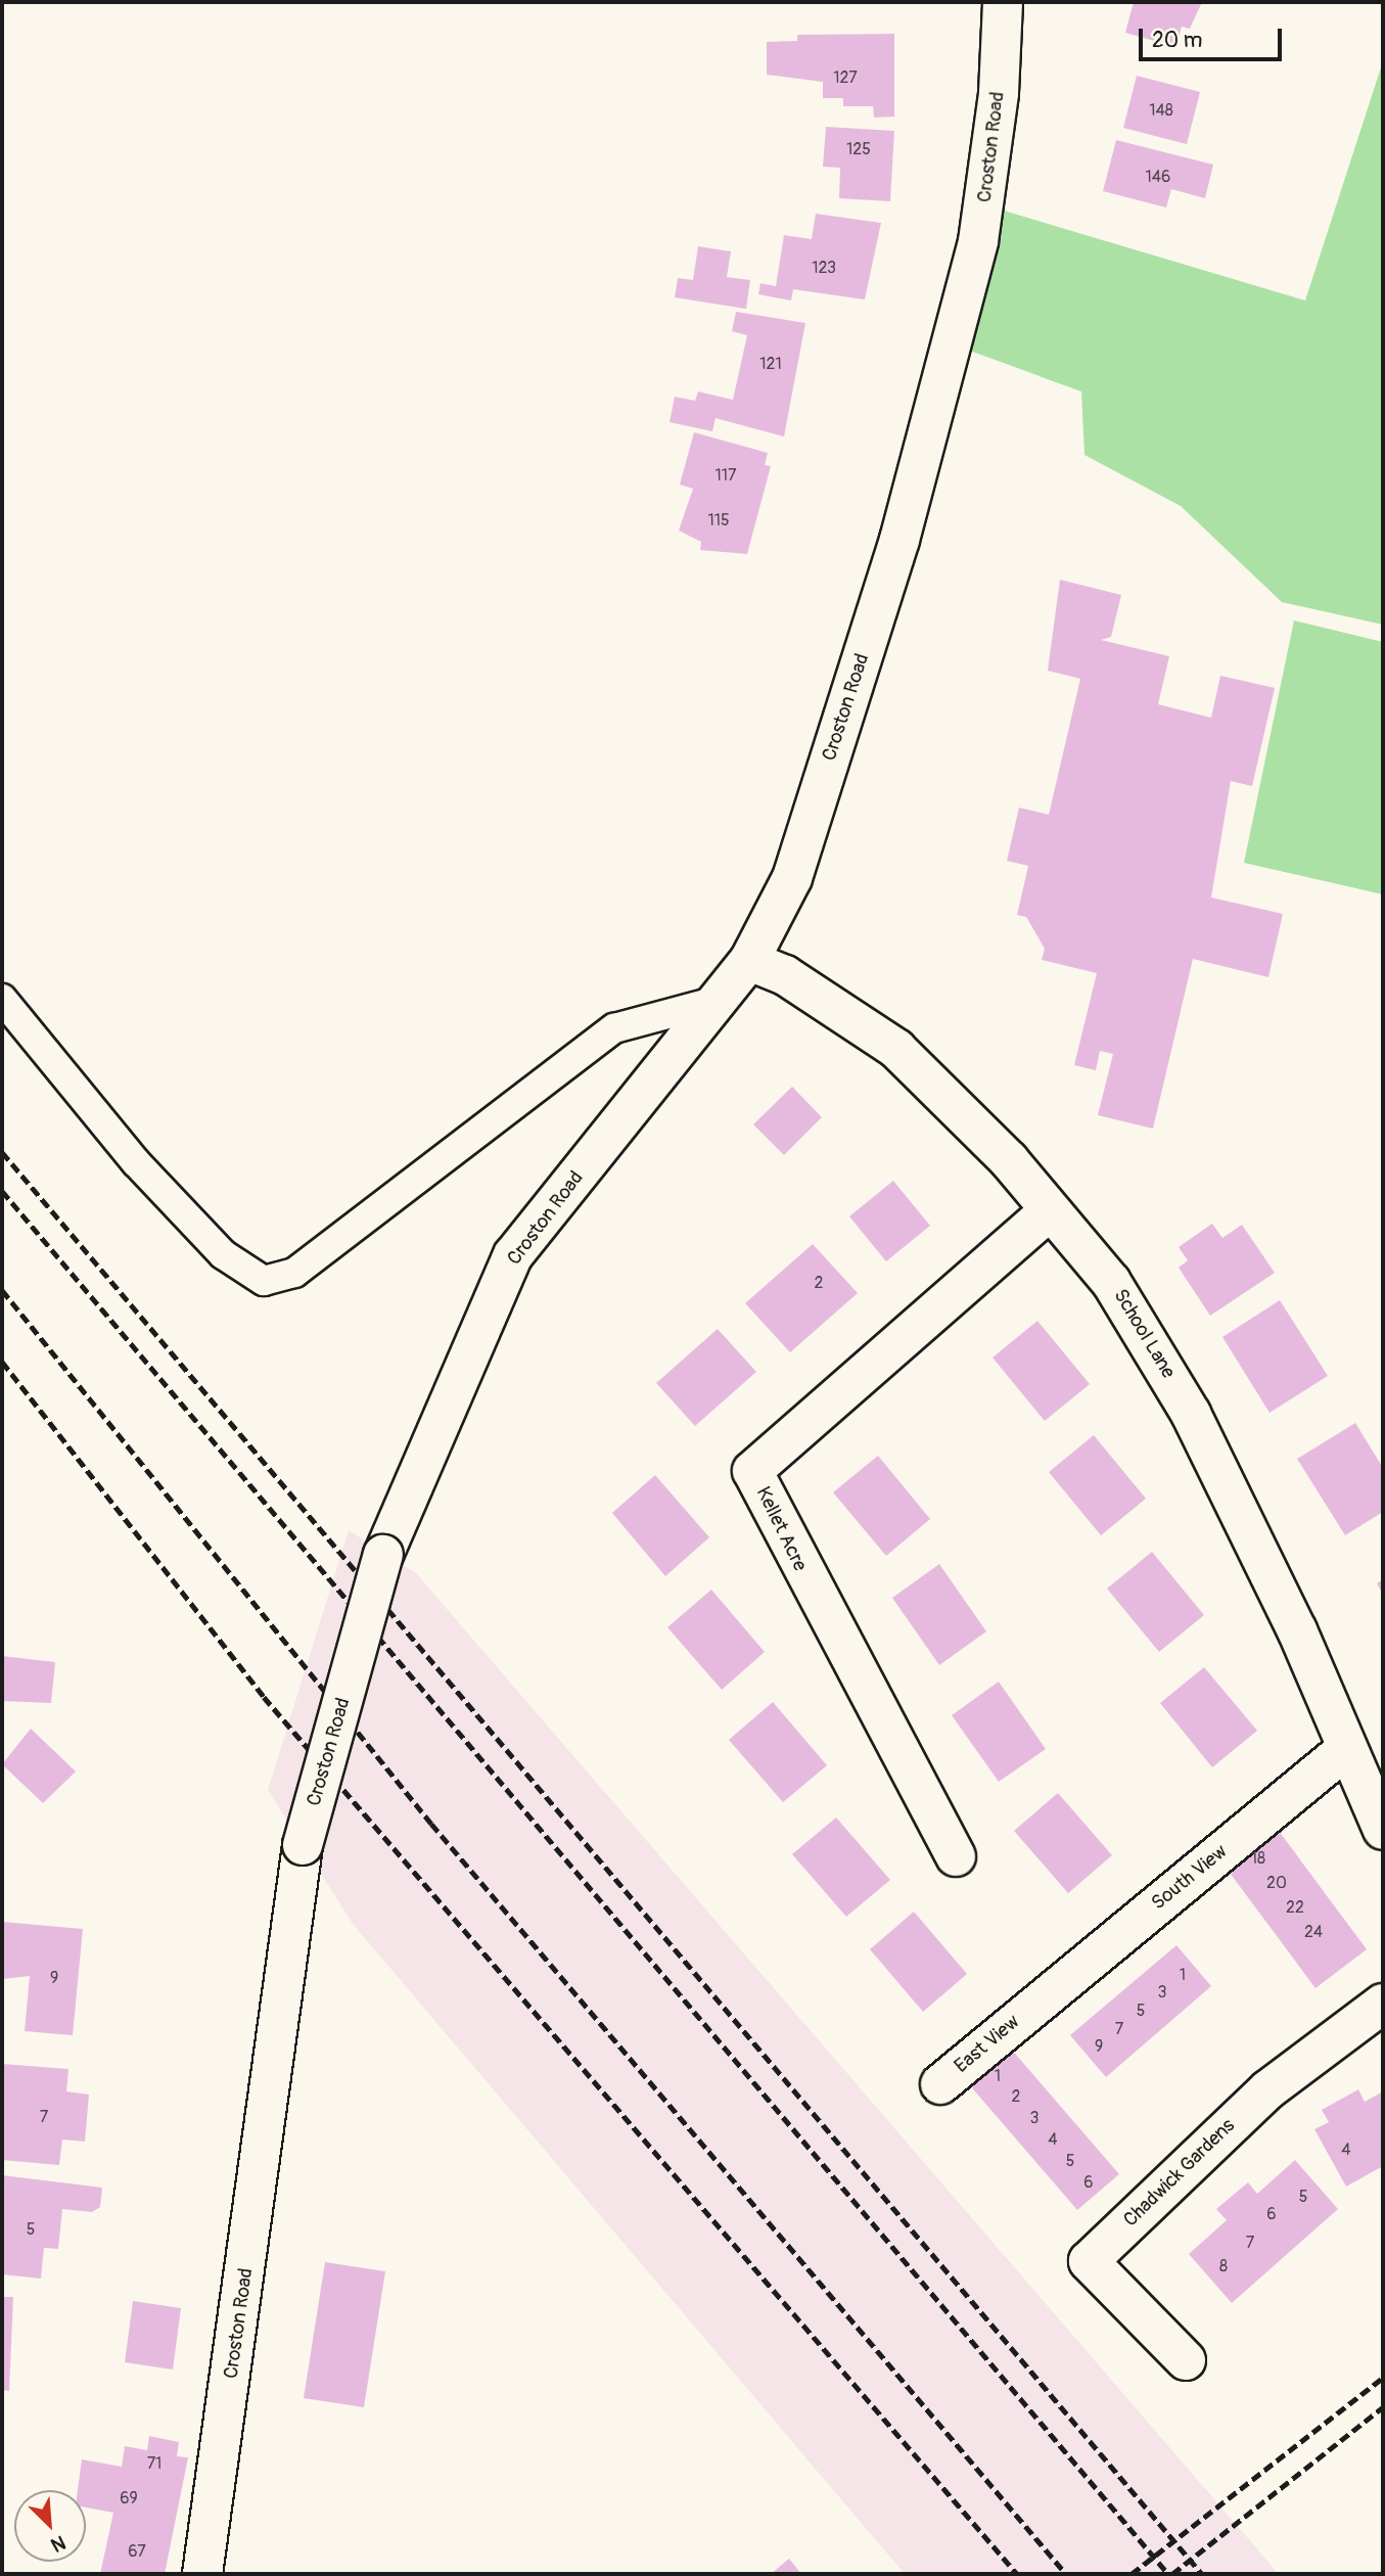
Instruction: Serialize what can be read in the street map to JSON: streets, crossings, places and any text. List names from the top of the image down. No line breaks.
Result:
{"streets":{"street":["Croston Road","School Lane","Kellet Acre","South View","East View","Chadwick Gardens"]},"crossings":[["Croston Road","School Lane"],["School Lane","Kellet Acre"],["School Lane","South View"],["South View","East View"]],"house_numbers":["127","148","125","146","123","121","117","115","2","18","20","22","24","1","9","3","5","7","9","1","2","7","3","4","4","5","6","5","6","5","7","8","71","69","67"],"scale_bar":"20 m","north":"bottom right"}
